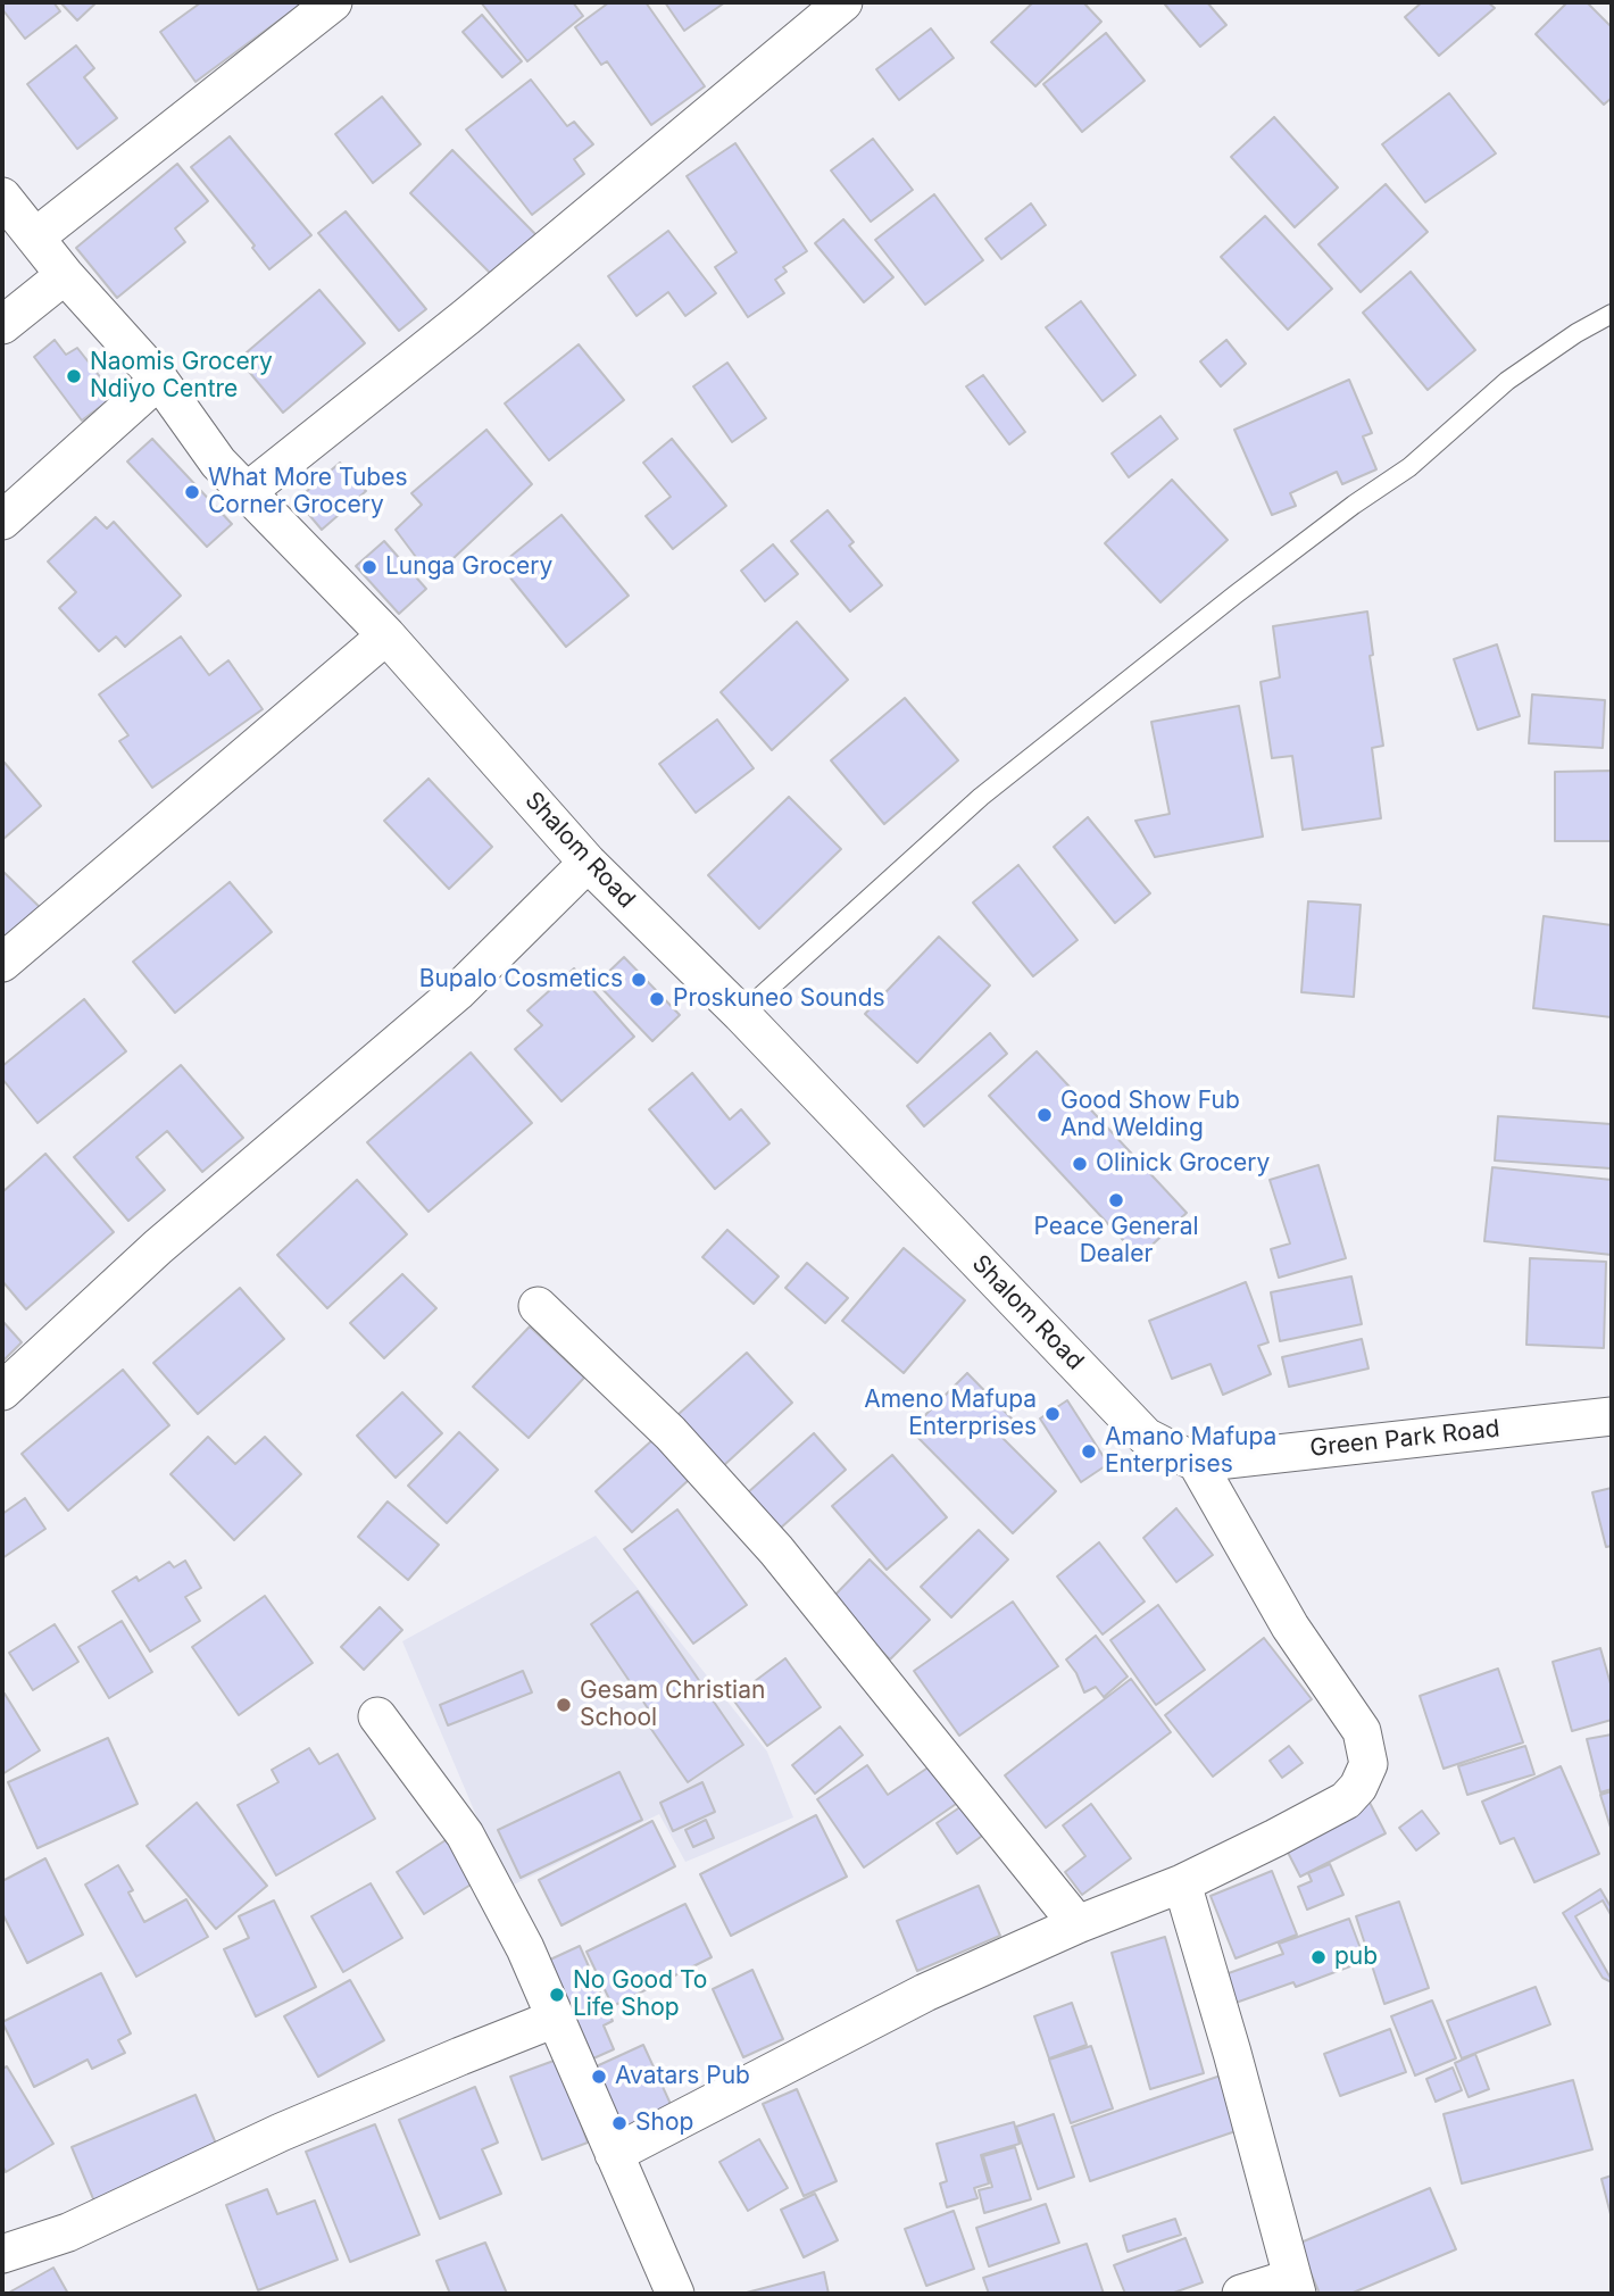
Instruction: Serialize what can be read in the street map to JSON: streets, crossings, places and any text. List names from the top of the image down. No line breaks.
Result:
{"streets":{"street":["Shalom Road","Green Park Road"]},"crossings":[["Shalom Road","Green Park Road"]],"places":["Naomis Grocery Ndiyo Centre","What More Tubes Corner Grocery","Lunga Grocery","Bupalo Cosmetics","Proskuneo Sounds","Good Show Fub And Welding","Olinick Grocery","Peace General Dealer","Ameno Mafupa Enterprises","Amano Mafupa Enterprises","Gesam Christian School","pub","No Good To Life Shop","Avatars Pub","Shop"]}
